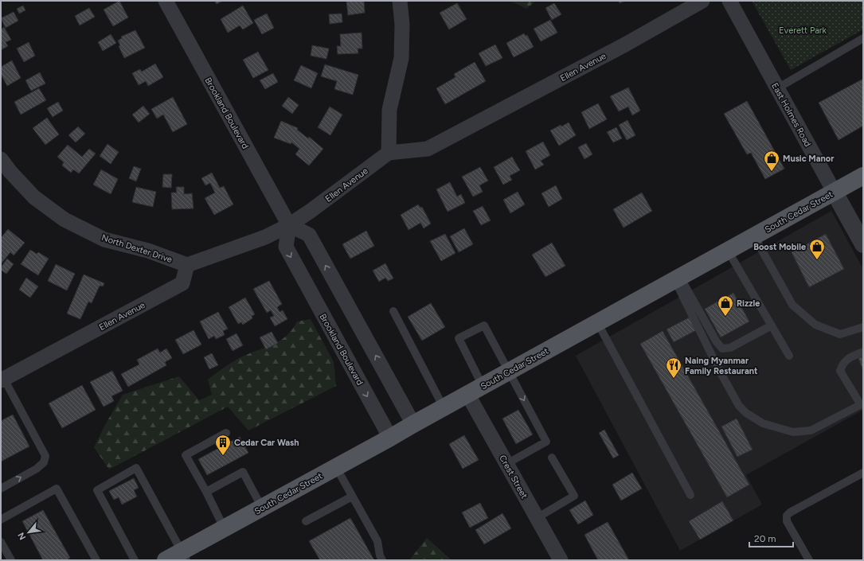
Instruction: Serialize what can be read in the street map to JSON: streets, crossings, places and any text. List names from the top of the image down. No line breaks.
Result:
{"streets":{"main road":["South Cedar Street"],"street":["Ellen Avenue","Brookland Boulevard","East Holmes Road","North Dexter Drive","Crest Street"]},"crossings":[["Ellen Avenue","Brookland Boulevard"],["Ellen Avenue","North Dexter Drive"],["Brookland Boulevard","South Cedar Street"],["East Holmes Road","South Cedar Street"],["South Cedar Street","Crest Street"]],"parks":["Everett Park"],"places":{"shop":["Music Manor","Boost Mobile","Rizzle"],"restaurant":["Naing Myanmar Family Restaurant"],"building":["Cedar Car Wash"]},"scale_bar":"20 m","north":"bottom left"}
